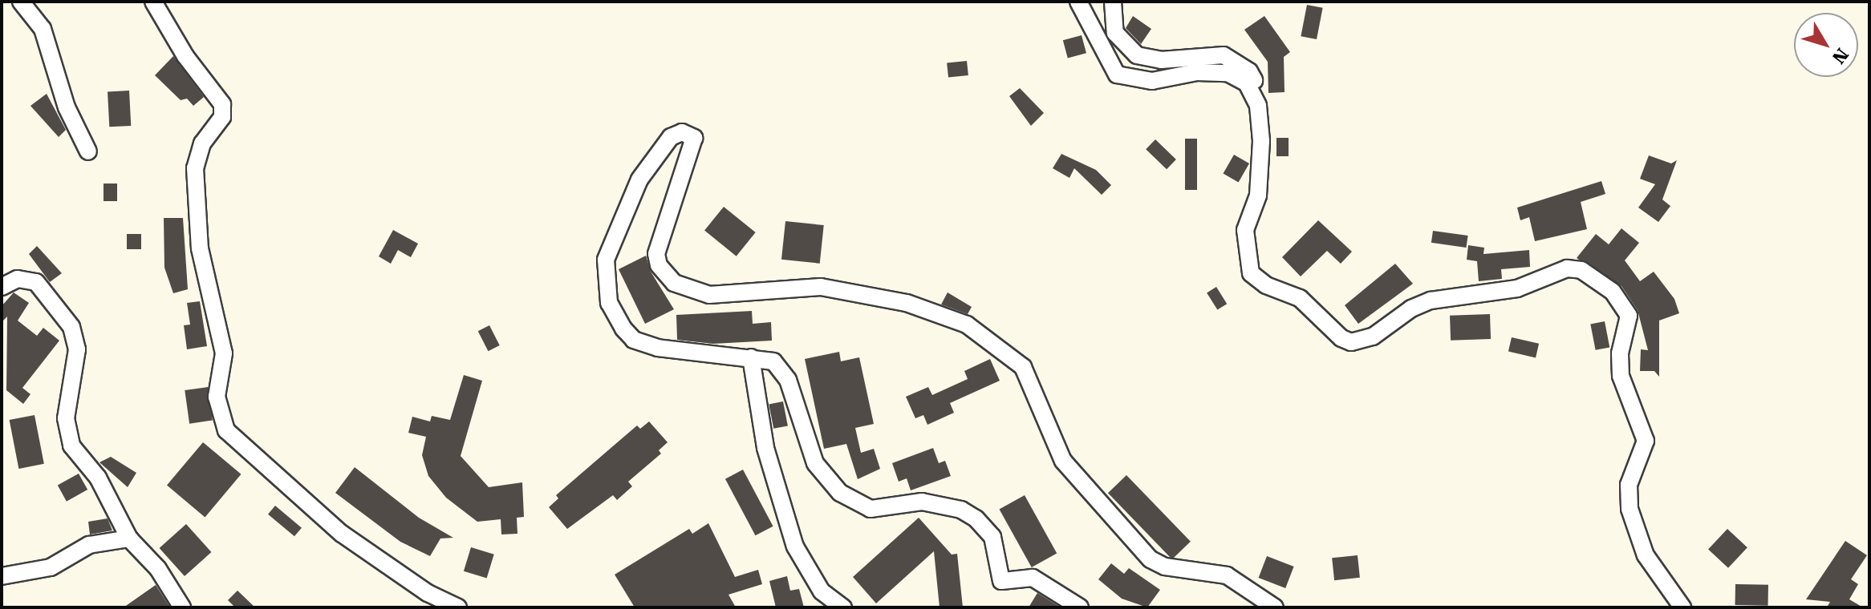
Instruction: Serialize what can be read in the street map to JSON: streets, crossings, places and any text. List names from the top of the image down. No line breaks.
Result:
{"north":"bottom right"}
